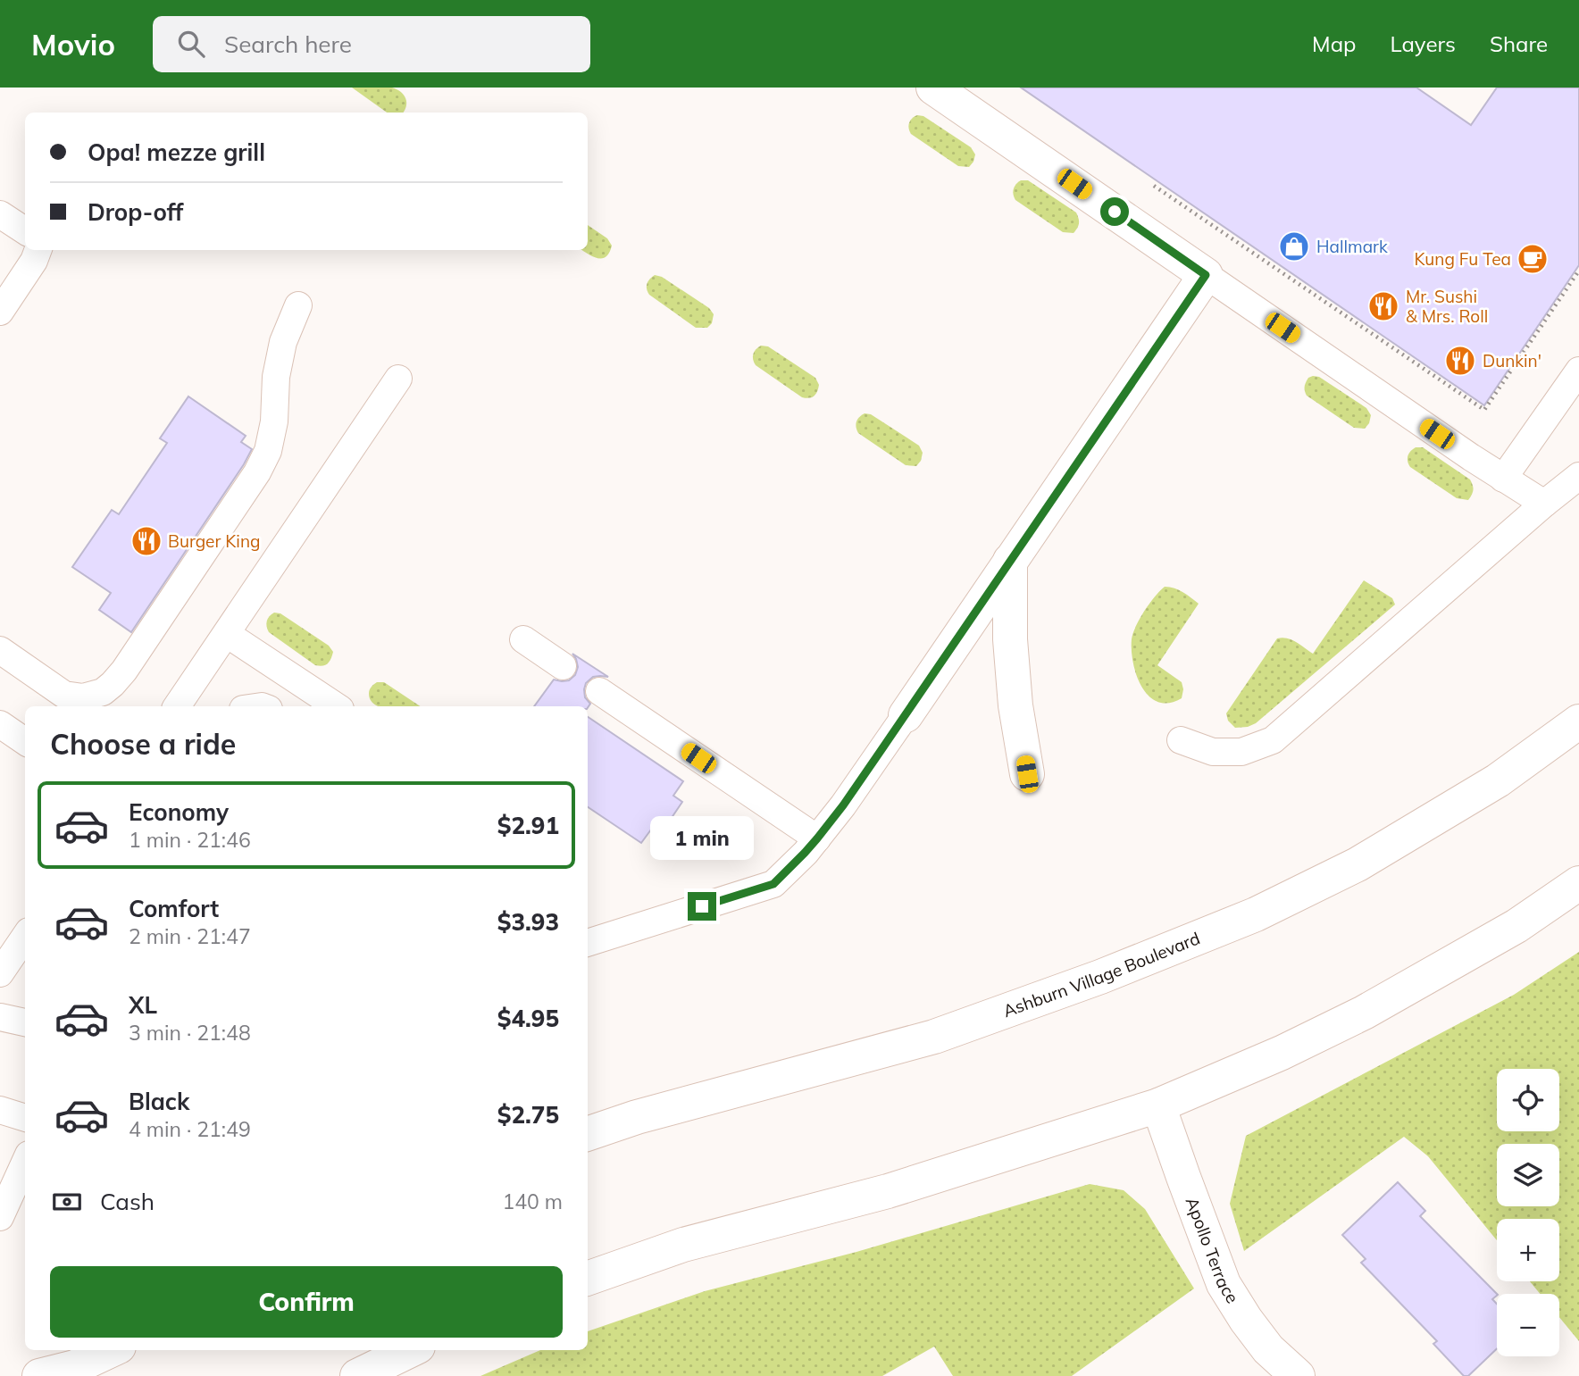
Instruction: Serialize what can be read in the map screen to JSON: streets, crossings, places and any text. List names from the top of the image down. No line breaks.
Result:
{"streets":{"main road":["Ashburn Village Boulevard","Apollo Terrace"]},"places":{"shop":["Hallmark"],"cafe":["Kung Fu Tea"],"restaurant":["Mr. Sushi & Mrs. Roll","Dunkin'","Burger King"]},"page":{"header":"Movio","search":"Search here","nav":["Map","Layers","Share"],"banner":["Opa! mezze grill","Drop-off"],"heading":"Choose a ride","list":[{"name":"Economy","note":"1 min · 21:46","value":"$2.91"},{"name":"Comfort","note":"2 min · 21:47","value":"$3.93"},{"name":"XL","note":"3 min · 21:48","value":"$4.95"},{"name":"Black","note":"4 min · 21:49","value":"$2.75"}],"bubble":"1 min","map_buttons":["+","−"],"pay":["Cash","140 m"],"buttons":"Confirm"}}
